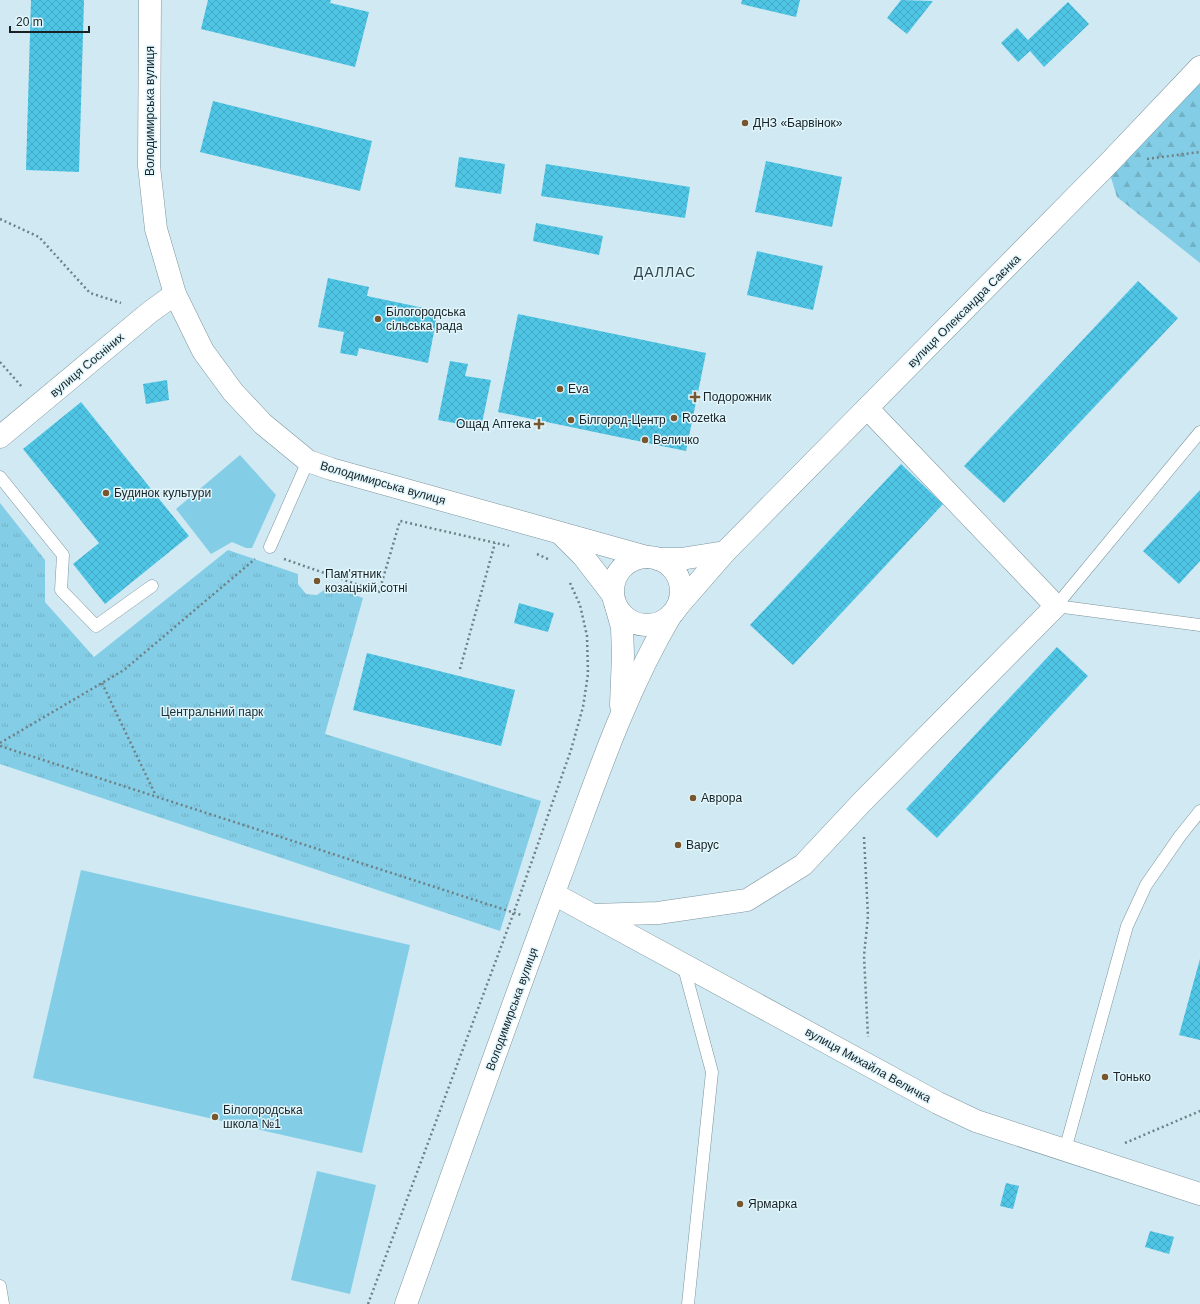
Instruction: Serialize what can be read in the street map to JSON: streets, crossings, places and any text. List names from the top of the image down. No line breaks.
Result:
{"streets":{"street":["Володимирська вулиця","вулиця Олександра Саєнка","вулиця Сосніних","вулиця Михайла Величка"]},"crossings":[["Володимирська вулиця","вулиця Олександра Саєнка"],["Володимирська вулиця","вулиця Сосніних"],["Володимирська вулиця","вулиця Михайла Величка"]],"districts":["ДАЛЛАС"],"parks":["Центральний парк"],"places":{"other":["ДНЗ «Барвінок»","Білогородська сільська рада","Eva","Rozetka","Білгород-Центр","Величко","Будинок культури","Пам'ятник козацькій сотні","Аврора","Варус","Тонько","Білогородська школа №1","Ярмарка"],"health":["Подорожник","Ощад Аптека"]},"scale_bar":"20 m"}
